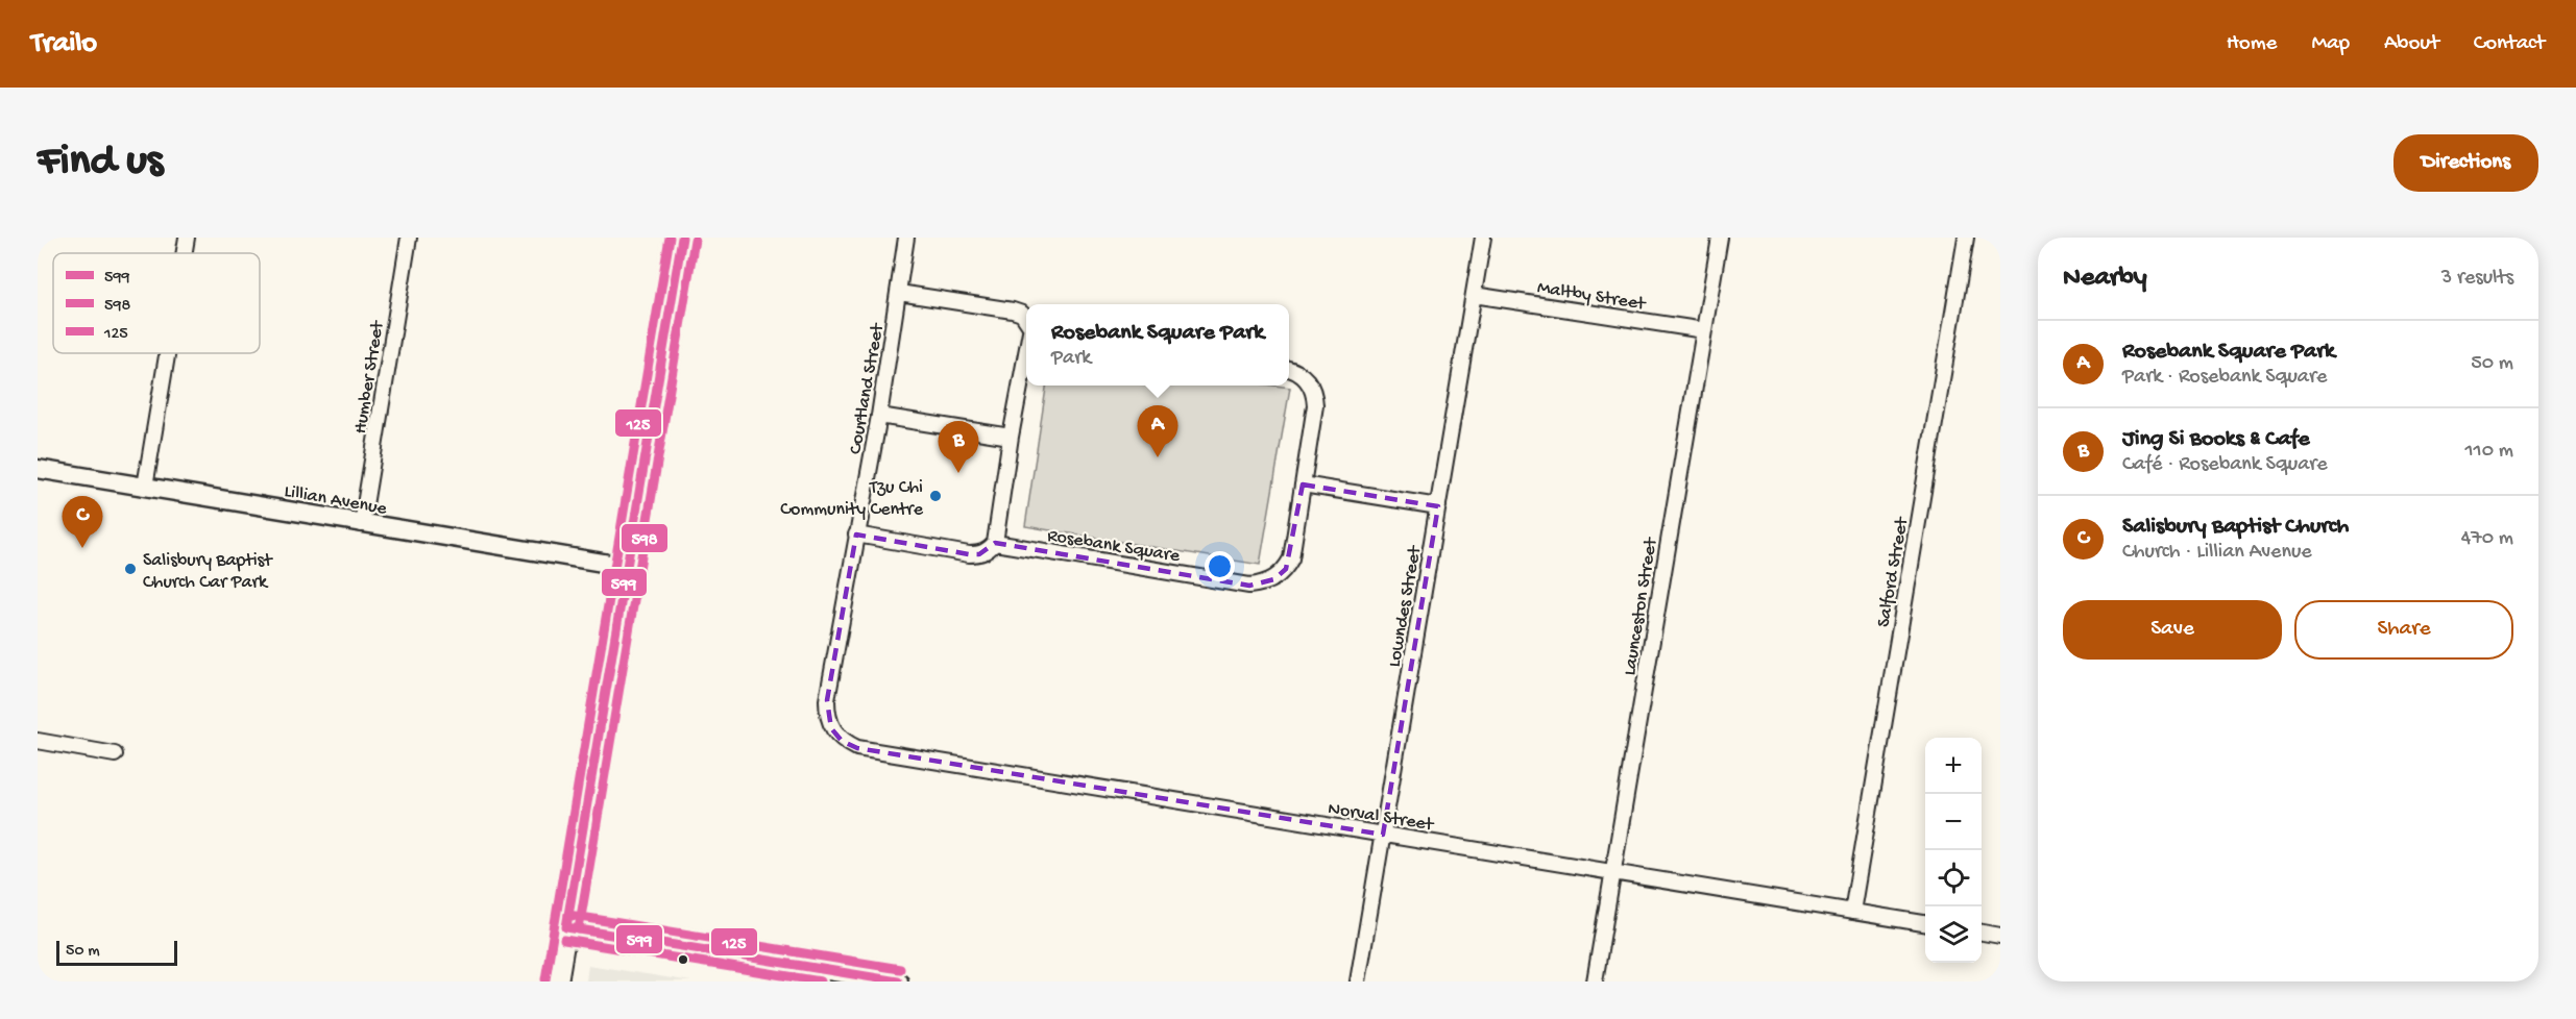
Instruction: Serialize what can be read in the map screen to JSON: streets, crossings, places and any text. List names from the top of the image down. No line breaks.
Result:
{"streets":{"street":["Maltby Street","Humber Street","Courtland Street","Lillian Avenue","Rosebank Square","Salford Street","Lowndes Street","Launceston Street","Norval Street"]},"crossings":[["Maltby Street","Lowndes Street"],["Maltby Street","Launceston Street"],["Humber Street","Lillian Avenue"],["Courtland Street","Norval Street"],["Salford Street","Norval Street"],["Lowndes Street","Norval Street"],["Launceston Street","Norval Street"]],"places":["Tzu Chi Community Centre","Salisbury Baptist Church Car Park"],"lines":["transit line 599","transit line 125","transit line 598"],"legend":["599","598","125"],"scale_bar":"50 m","page":{"header":"Trailo","nav":["Home","Map","About","Contact"],"buttons":["Directions",["Save","Share"]],"title":"Find us","heading":["Nearby","3 results"],"popup":["Rosebank Square Park","Park"],"list":[{"mark":"A","name":"Rosebank Square Park","note":"Park · Rosebank Square","value":"50 m"},{"mark":"B","name":"Jing Si Books & Cafe","note":"Café · Rosebank Square","value":"110 m"},{"mark":"C","name":"Salisbury Baptist Church","note":"Church · Lillian Avenue","value":"470 m"}],"pins":["A","B","C"],"map_buttons":["+","−"],"scale":"50 m"}}
